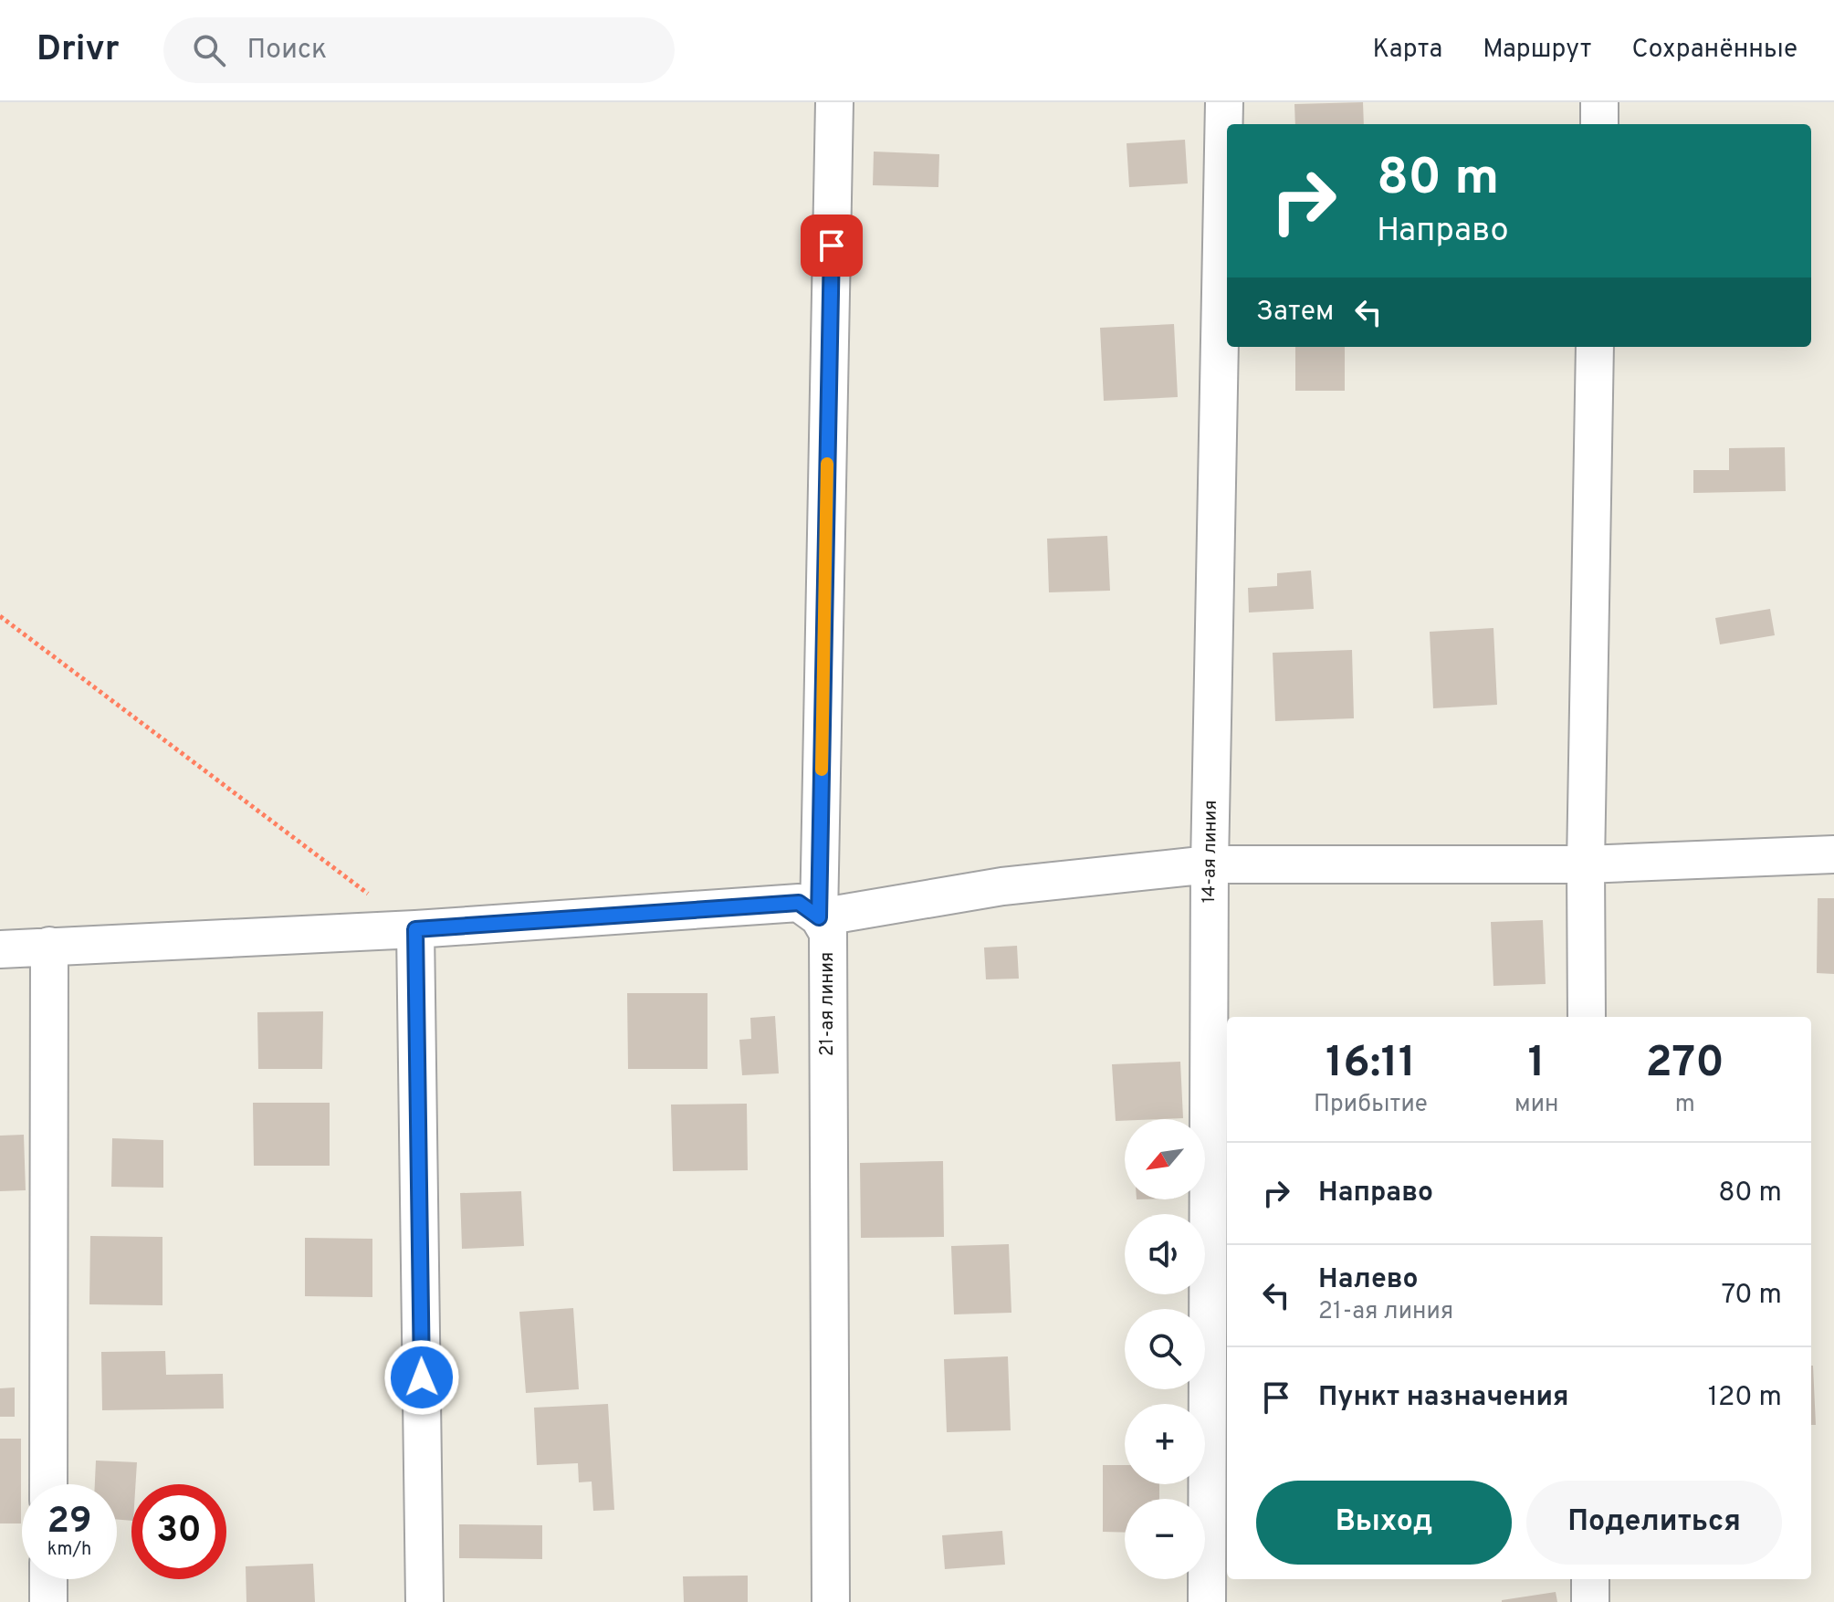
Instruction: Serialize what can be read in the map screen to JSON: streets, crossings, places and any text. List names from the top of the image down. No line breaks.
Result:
{"streets":{"street":["14-ая линия","21-ая линия"]},"north":"bottom left","page":{"header":"Drivr","search":"Поиск","nav":["Карта","Маршрут","Сохранённые"],"turn":["80 m","Направо"],"then":"Затем","eta":["16:11","Прибытие","1","мин","270","m"],"map_buttons":["+","−"],"list":[{"name":"Направо","value":"80 m"},{"name":"Налево","note":"21-ая линия","value":"70 m"},{"name":"Пункт назначения","value":"120 m"}],"buttons":["Выход","Поделиться"],"speed":"29 km/h","limit":"30"}}
